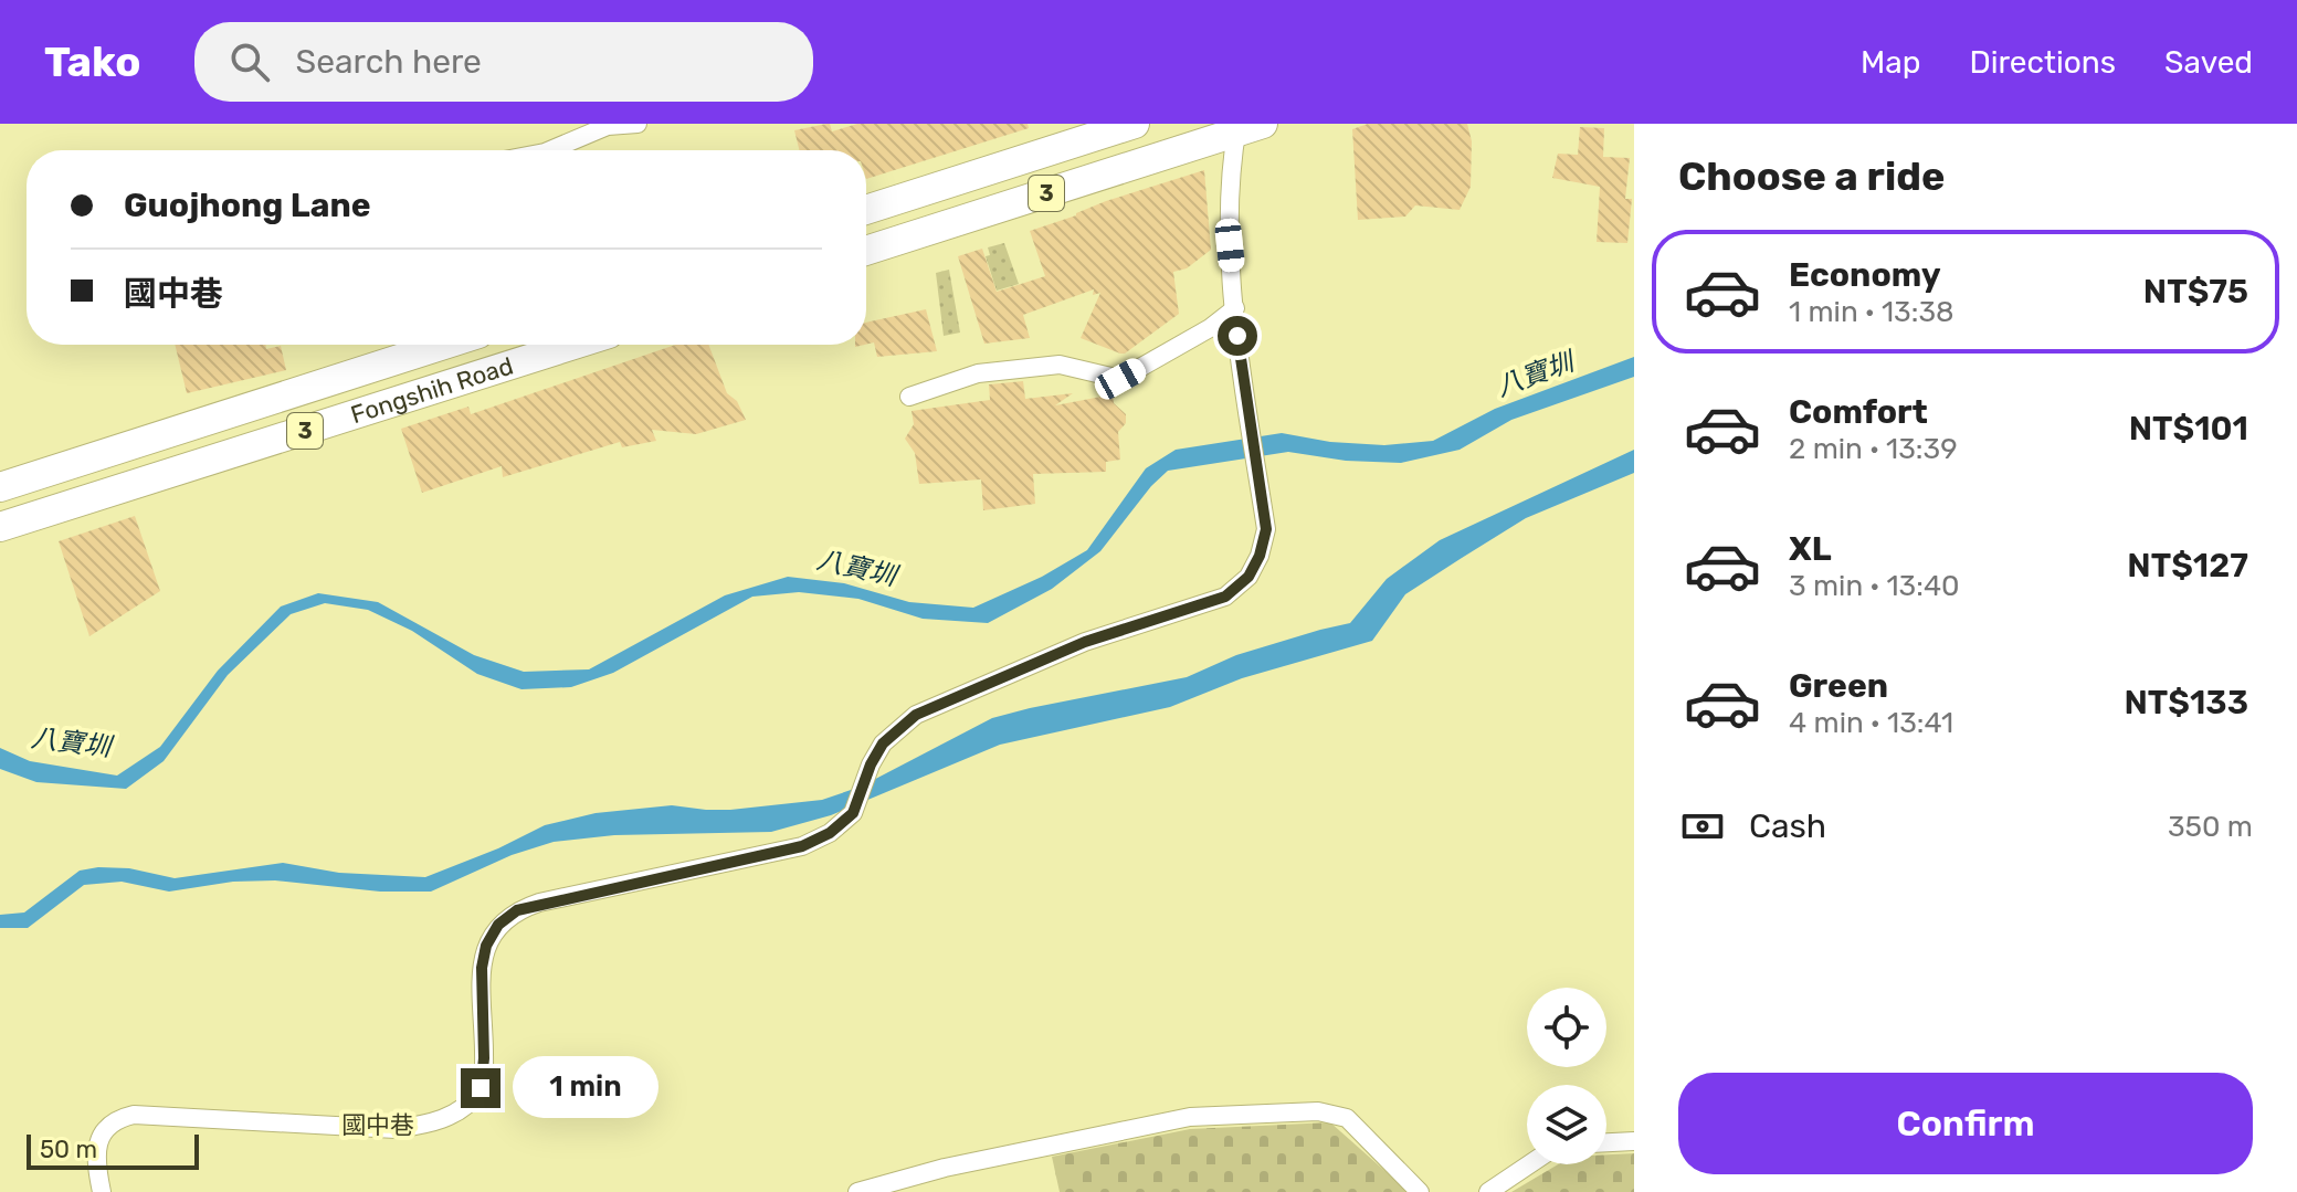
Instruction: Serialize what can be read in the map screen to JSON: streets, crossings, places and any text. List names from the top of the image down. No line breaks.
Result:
{"streets":{"main road":["3","Fongshih Road"],"street":["國中巷"]},"water":["八寶圳"],"scale_bar":"50 m","page":{"header":"Tako","search":"Search here","nav":["Map","Directions","Saved"],"heading":"Choose a ride","banner":["Guojhong Lane","國中巷"],"list":[{"name":"Economy","note":"1 min · 13:38","value":"NT$75"},{"name":"Comfort","note":"2 min · 13:39","value":"NT$101"},{"name":"XL","note":"3 min · 13:40","value":"NT$127"},{"name":"Green","note":"4 min · 13:41","value":"NT$133"}],"pay":["Cash","350 m"],"buttons":"Confirm","bubble":"1 min","scale":"50 m"}}
